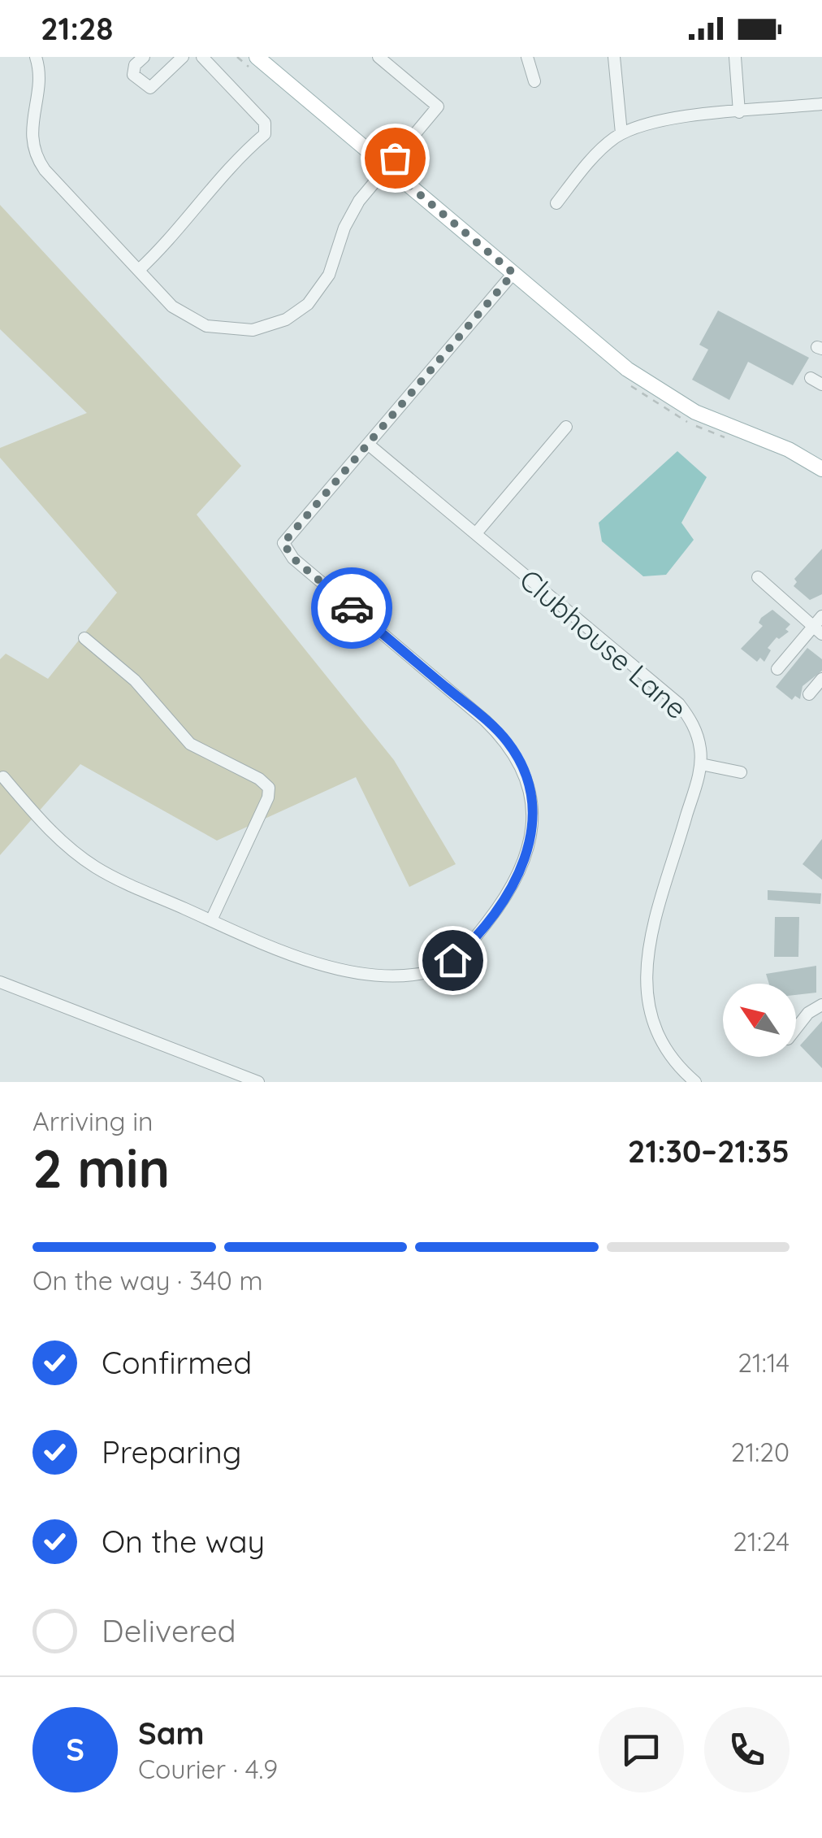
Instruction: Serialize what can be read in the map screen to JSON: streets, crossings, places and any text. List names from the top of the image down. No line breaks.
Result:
{"streets":{"street":["Clubhouse Lane"]},"north":"top left","page":{"status":"21:28","heading":["2 min","Arriving in","21:30–21:35"],"panel":["Sam","Courier · 4.9"],"bar":"On the way · 340 m","list":[["Confirmed","21:14"],["Preparing","21:20"],["On the way","21:24"],"Delivered"],"round":"S"}}
